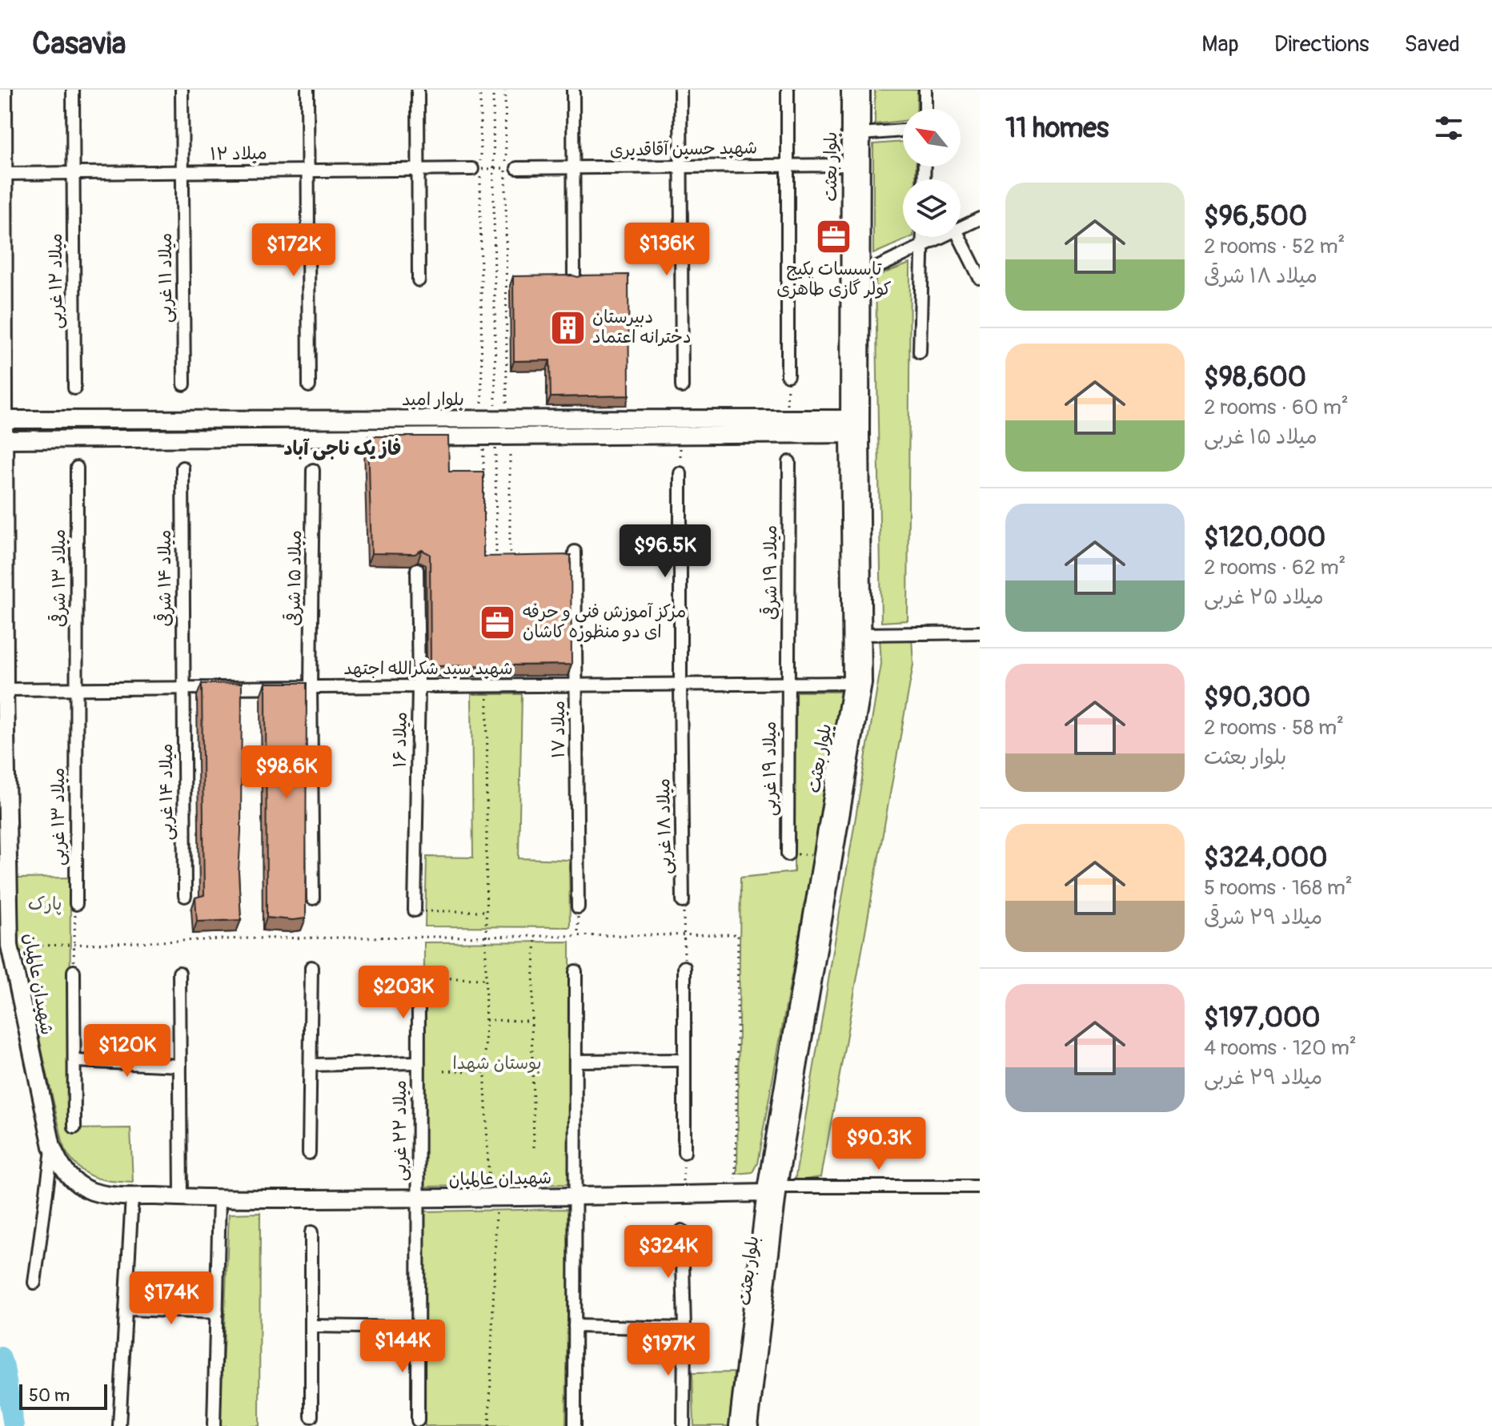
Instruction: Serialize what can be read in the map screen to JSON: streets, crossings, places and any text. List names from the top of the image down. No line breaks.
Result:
{"streets":{"street":["شهید حسین آقاقدیری","میلاد ۱۲","بلوار بعثت","میلاد ۱۱ غربی","میلاد ۱۲ غربی","بلوار امید","میلاد ۱۹ شرقی","میلاد ۱۳ شرقی","میلاد ۱۴ شرقی","میلاد ۱۵ شرقی","شهید سید شکرالله اجتهد","میلاد ۱۷","میلاد ۱۶","میلاد ۱۹ غربی","میلاد ۱۴ غربی","میلاد ۱۳ غربی","میلاد ۱۸ غربی","شهیدان عالمیان","میلاد ۲۲ غربی"]},"crossings":[["شهید حسین آقاقدیری","بلوار بعثت"],["میلاد ۱۲","میلاد ۱۱ غربی"],["میلاد ۱۲","میلاد ۱۲ غربی"],["میلاد ۱۲","شهیدان عالمیان"],["بلوار بعثت","بلوار امید"],["بلوار بعثت","شهید سید شکرالله اجتهد"],["بلوار بعثت","شهیدان عالمیان"],["بلوار امید","شهیدان عالمیان"],["میلاد ۱۹ شرقی","شهید سید شکرالله اجتهد"],["میلاد ۱۹ شرقی","میلاد ۱۹ غربی"],["میلاد ۱۳ شرقی","شهید سید شکرالله اجتهد"],["میلاد ۱۳ شرقی","میلاد ۱۳ غربی"],["میلاد ۱۴ شرقی","شهید سید شکرالله اجتهد"],["میلاد ۱۴ شرقی","میلاد ۱۴ غربی"],["میلاد ۱۵ شرقی","شهید سید شکرالله اجتهد"],["شهید سید شکرالله اجتهد","میلاد ۱۷"],["شهید سید شکرالله اجتهد","میلاد ۱۶"],["شهید سید شکرالله اجتهد","میلاد ۱۹ غربی"],["شهید سید شکرالله اجتهد","میلاد ۱۴ غربی"],["شهید سید شکرالله اجتهد","میلاد ۱۳ غربی"],["شهید سید شکرالله اجتهد","میلاد ۱۸ غربی"],["شهید سید شکرالله اجتهد","شهیدان عالمیان"],["شهیدان عالمیان","میلاد ۲۲ غربی"]],"districts":["فاز یک ناجی آباد"],"parks":["پارک","بوستان شهدا"],"places":{"office":["تاسیسات پکیج کولر گازی طاهری","مرکز آموزش فنی و حرفه ای دو منظوره کاشان"],"building":["دبیرستان دخترانه اعتماد"]},"scale_bar":"50 m","north":"top left","page":{"header":"Casavia","nav":["Map","Directions","Saved"],"heading":"11 homes","list":[{"name":"$96,500","note":"2 rooms · 52 m² · میلاد ۱۸ شرقی"},{"name":"$98,600","note":"2 rooms · 60 m² · میلاد ۱۵ غربی"},{"name":"$120,000","note":"2 rooms · 62 m² · میلاد ۲۵ غربی"},{"name":"$90,300","note":"2 rooms · 58 m² · بلوار بعثت"},{"name":"$324,000","note":"5 rooms · 168 m² · میلاد ۲۹ شرقی"},{"name":"$197,000","note":"4 rooms · 120 m² · میلاد ۲۹ غربی"}],"price":["$136K","$172K","$96.5K","$98.6K","$203K","$120K","$90.3K","$324K","$174K","$144K","$197K"],"scale":"50 m"}}
